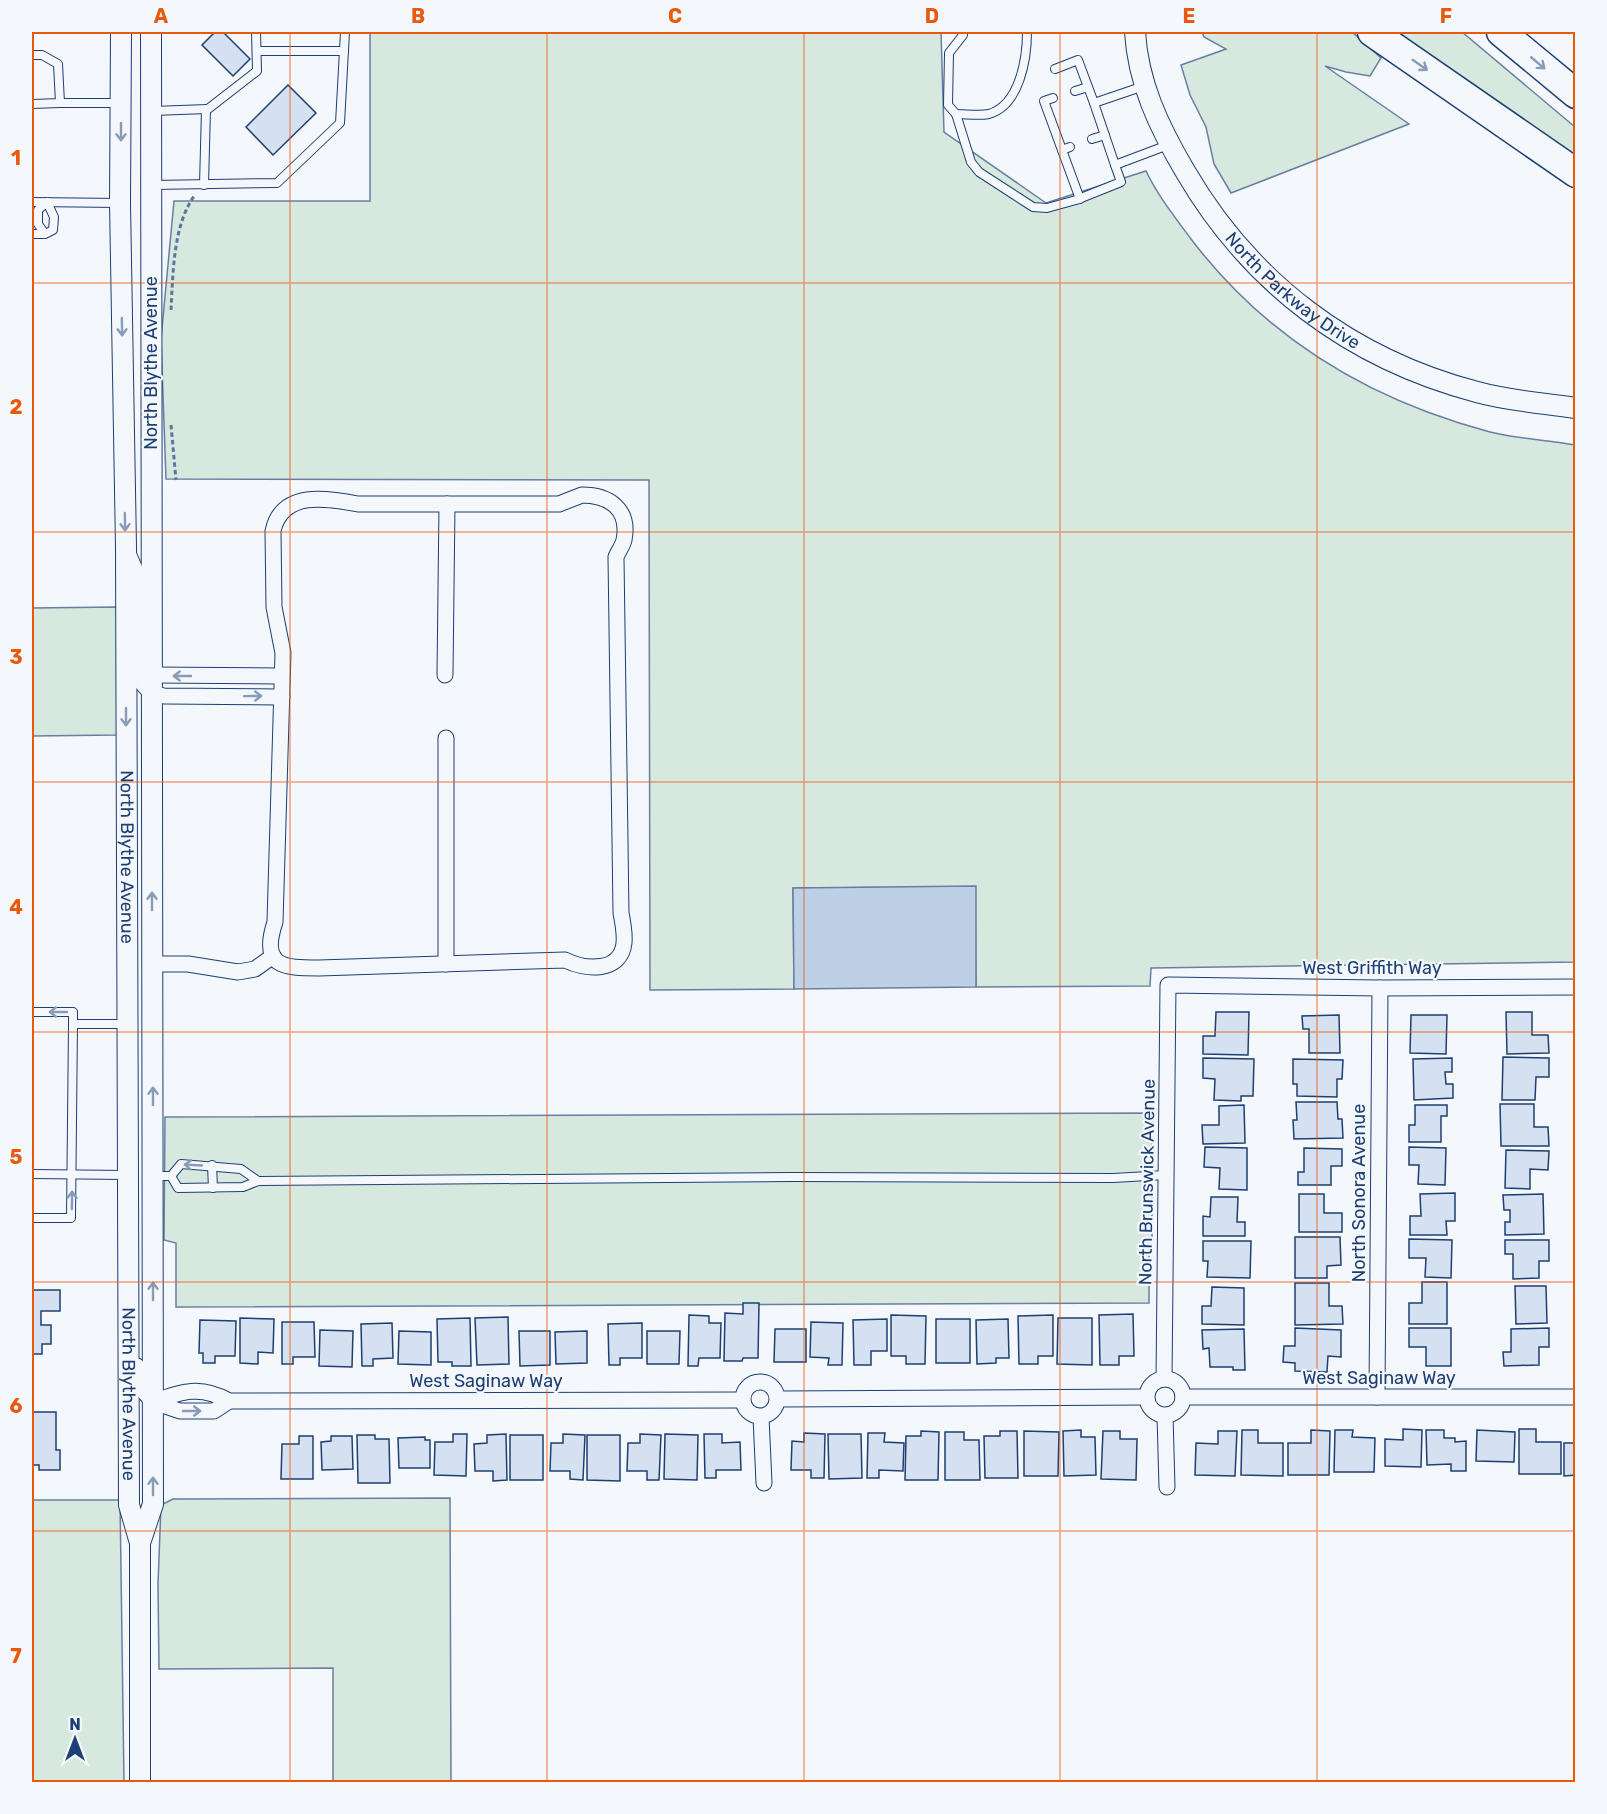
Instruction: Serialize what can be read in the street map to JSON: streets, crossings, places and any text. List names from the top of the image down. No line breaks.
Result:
{"streets":{"street":["North Parkway Drive","North Blythe Avenue","West Griffith Way","North Brunswick Avenue","North Sonora Avenue","West Saginaw Way"]},"crossings":[["North Blythe Avenue","West Saginaw Way"],["West Griffith Way","North Brunswick Avenue"],["West Griffith Way","North Sonora Avenue"],["North Brunswick Avenue","West Saginaw Way"],["North Sonora Avenue","West Saginaw Way"]],"north":"top","grid":{"columns":["A","B","C","D","E","F"],"rows":["1","2","3","4","5","6","7"]}}
